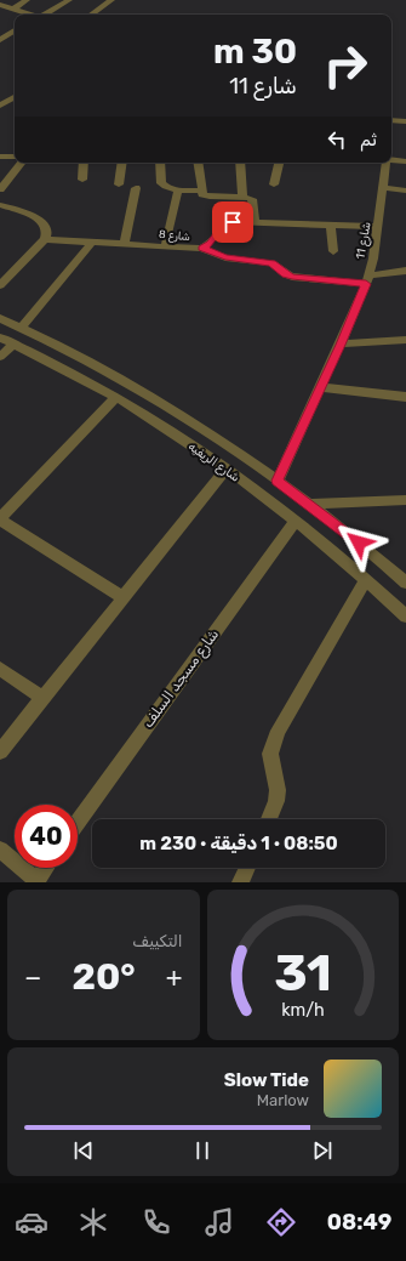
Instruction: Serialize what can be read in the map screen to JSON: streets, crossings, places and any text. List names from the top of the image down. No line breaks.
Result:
{"streets":{"street":["شارع 8","شارع 11","شارع الريفيه","شارع مسجد السلف"]},"crossings":[["شارع 8","شارع 11"],["شارع 11","شارع الريفيه"],["شارع الريفيه","شارع مسجد السلف"]],"page":{"turn":["30 m","شارع 11"],"then":"ثم","limit":"40","trip":"08:50 · 1 دقيقة · 230 m","tile":"التكييف","heat":["−","20°","+"],"song":["Slow Tide","Marlow"],"tabs":"08:49","gauge":["31","km/h"]}}
